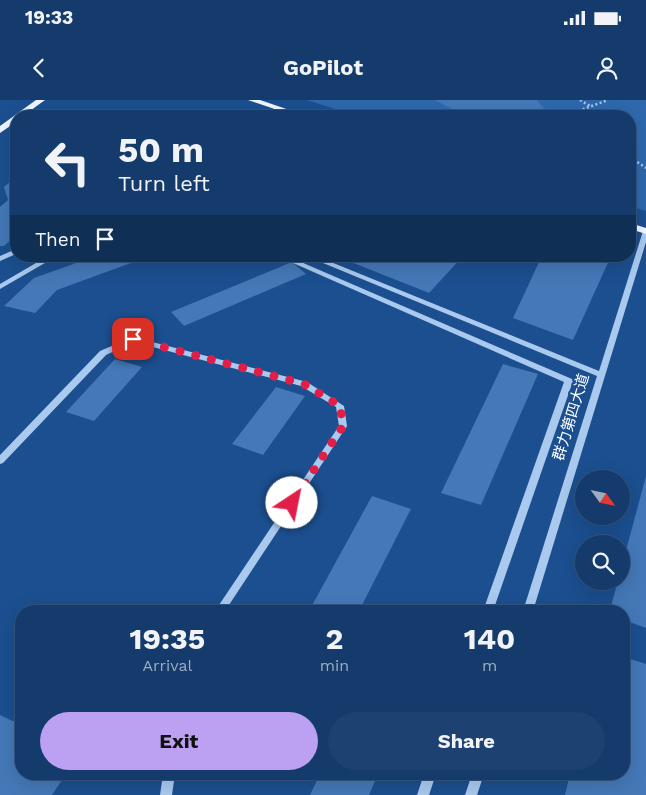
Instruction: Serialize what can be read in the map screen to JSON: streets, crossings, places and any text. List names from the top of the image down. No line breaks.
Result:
{"streets":{"street":["群力第四大道"]},"north":"bottom right","page":{"status":"19:33","header":"GoPilot","turn":["50 m","Turn left"],"then":"Then","eta":["19:35","Arrival","2","min","140","m"],"buttons":["Exit","Share"]}}
